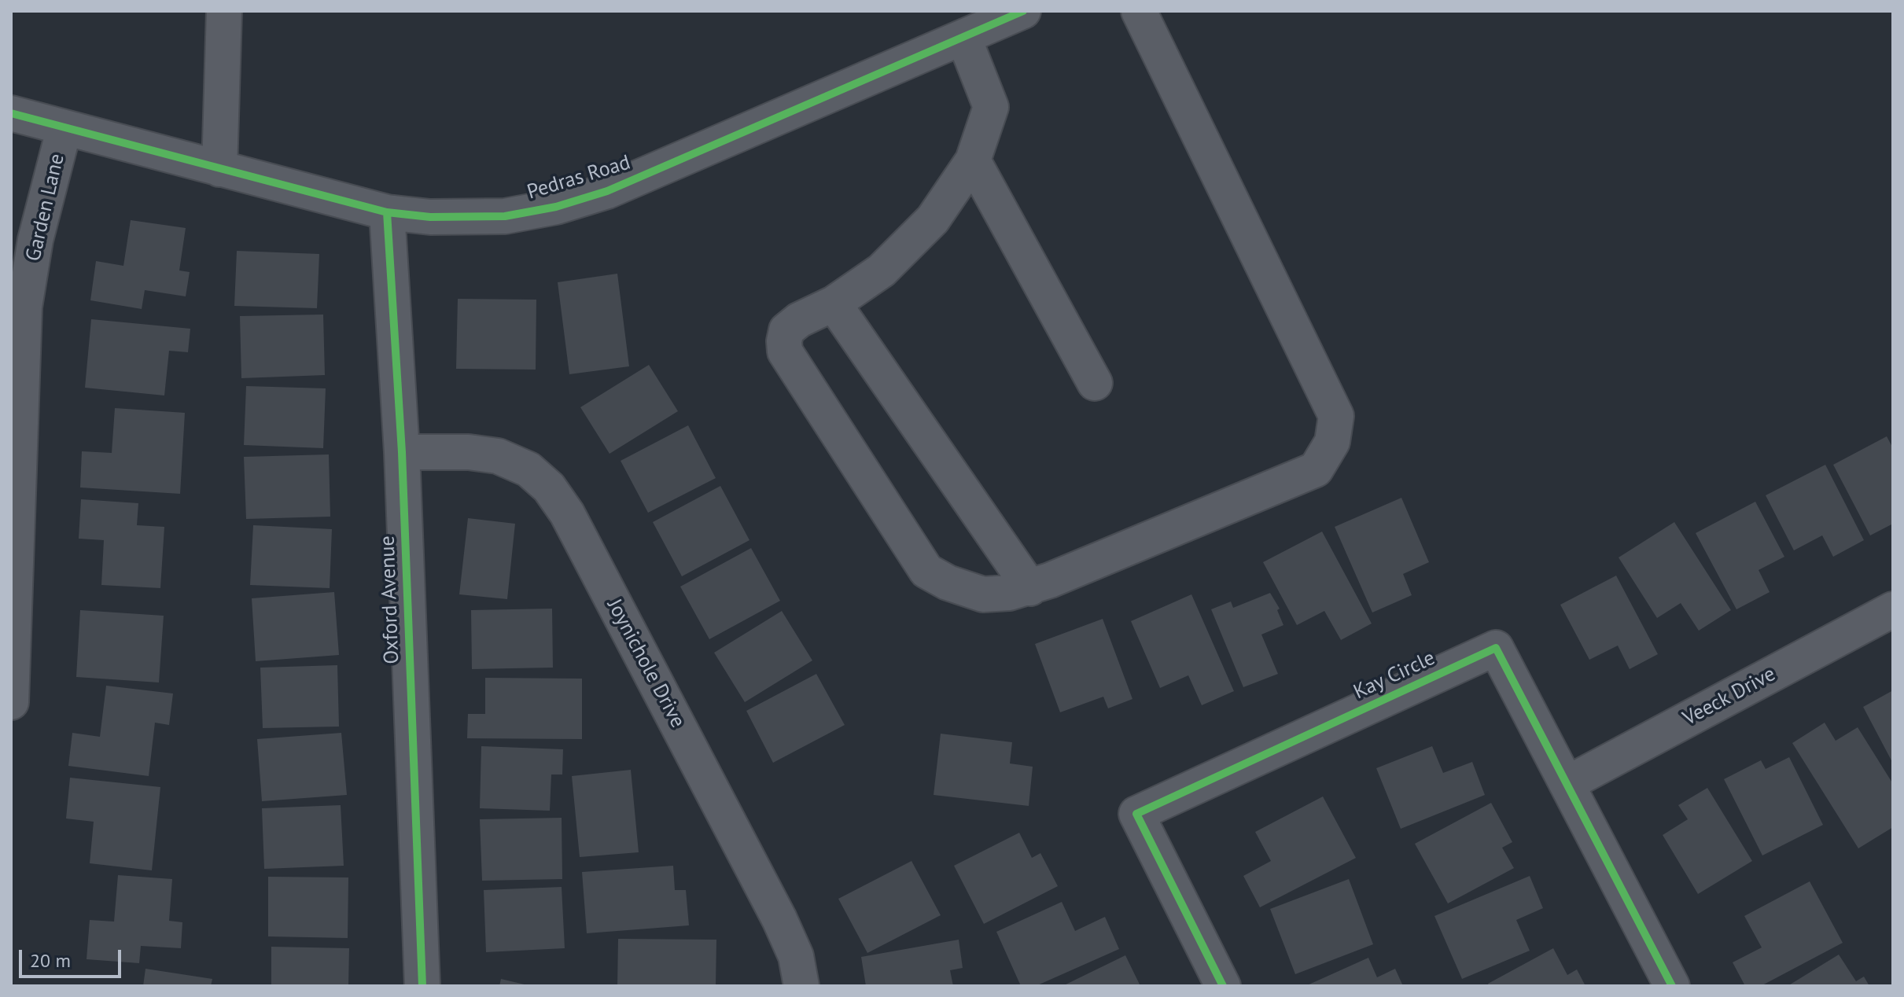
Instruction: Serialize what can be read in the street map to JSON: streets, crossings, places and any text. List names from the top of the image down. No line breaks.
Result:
{"streets":{"street":["Pedras Road","Garden Lane","Oxford Avenue","Joynichole Drive","Kay Circle","Veeck Drive"]},"crossings":[["Pedras Road","Garden Lane"],["Pedras Road","Oxford Avenue"],["Oxford Avenue","Joynichole Drive"],["Kay Circle","Veeck Drive"]],"scale_bar":"20 m"}
